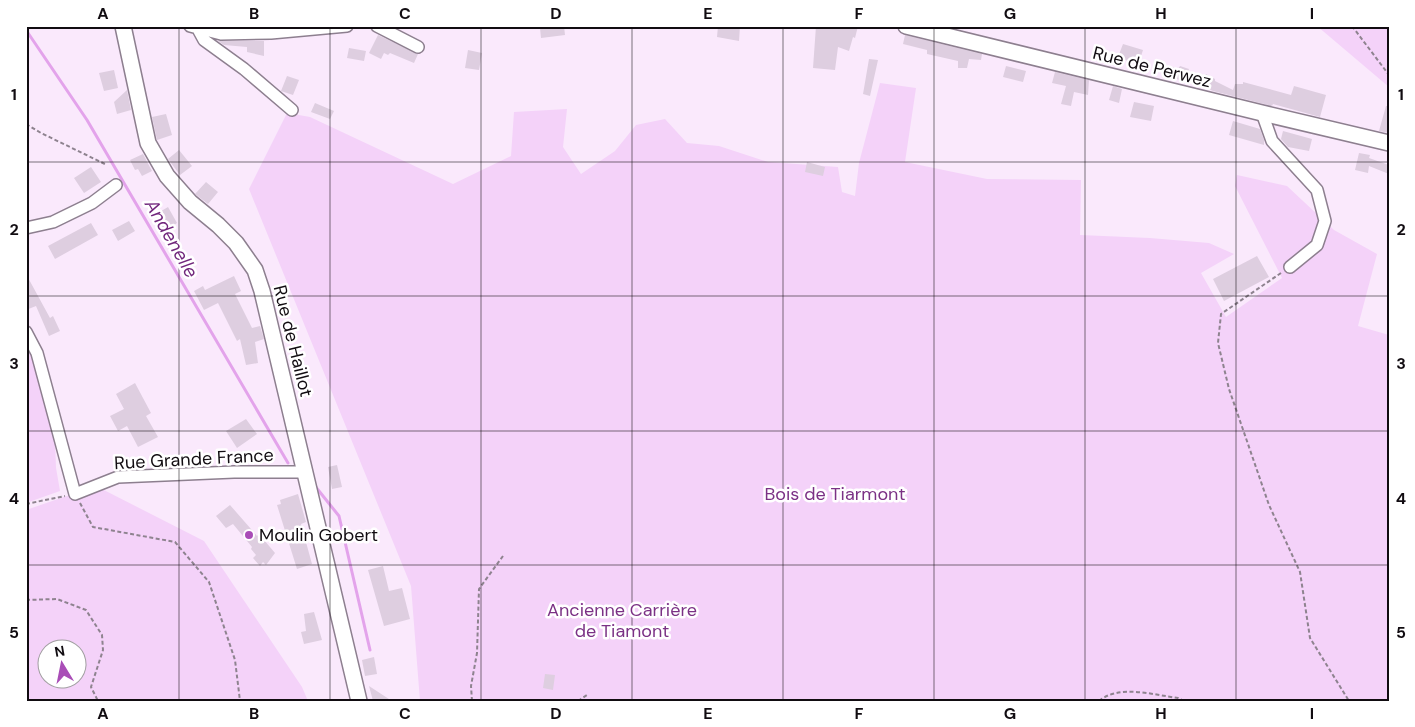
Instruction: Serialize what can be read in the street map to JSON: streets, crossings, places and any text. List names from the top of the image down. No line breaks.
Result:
{"streets":{"street":["Rue de Perwez","Rue de Haillot","Rue Grande France"]},"crossings":[["Rue de Haillot","Rue Grande France"]],"water":["Andenelle"],"parks":["Bois de Tiarmont","Ancienne Carrière de Tiamont"],"places":["Moulin Gobert"],"north":"top","grid":{"columns":["A","B","C","D","E","F","G","H","I"],"rows":["1","2","3","4","5"]}}
